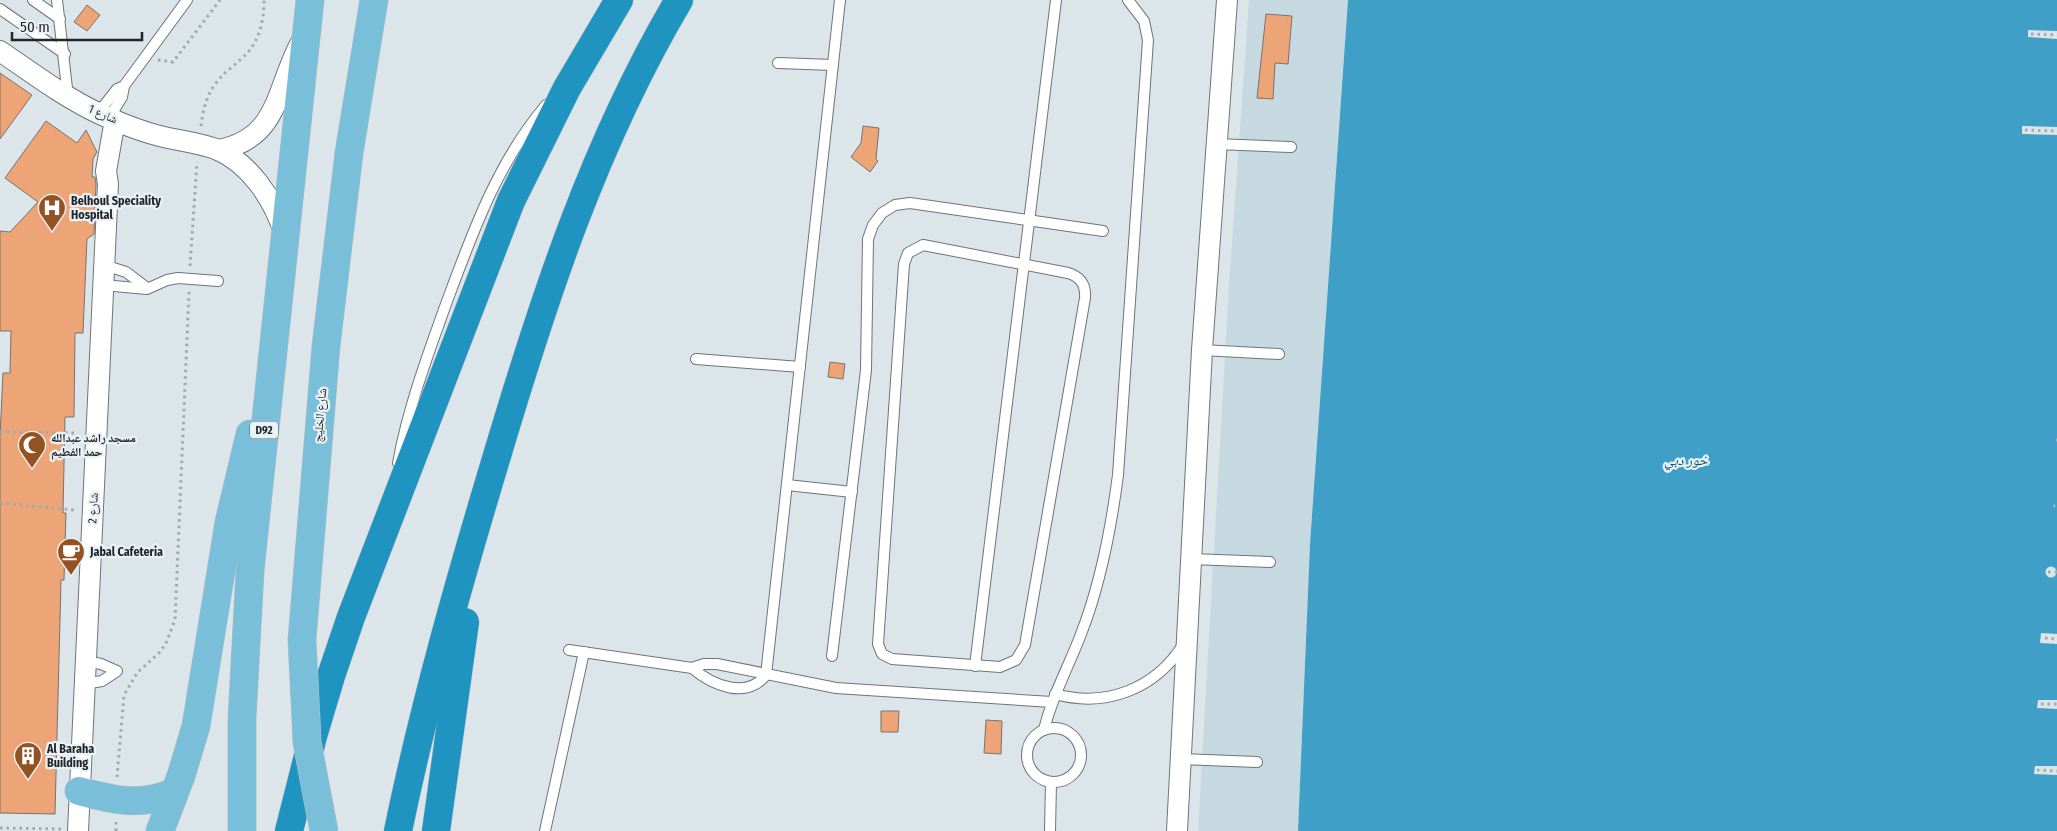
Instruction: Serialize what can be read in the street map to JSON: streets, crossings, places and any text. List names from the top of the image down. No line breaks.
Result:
{"streets":{"main road":["شارع الخليج","D92"],"street":["شارع 1","شارع 2"]},"crossings":[["شارع 1","D92"],["شارع 1","شارع 2"]],"water":["خور دبي"],"places":{"hospital":["Belhoul Speciality Hospital"],"mosque":["مسجد راشد عبدالله حمد الفطيم"],"cafe":["Jabal Cafeteria"],"building":["Al Baraha Building"]},"scale_bar":"50 m"}
